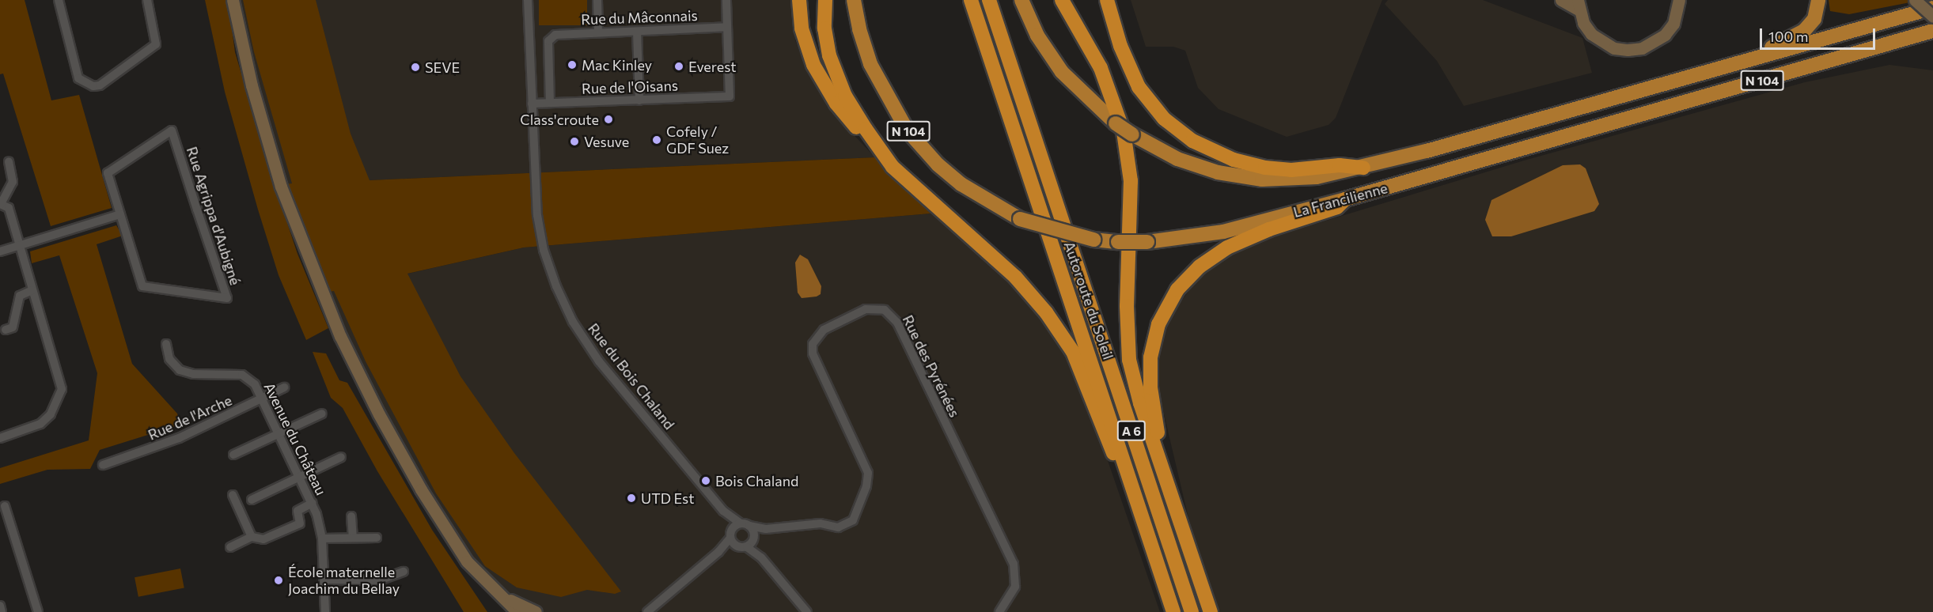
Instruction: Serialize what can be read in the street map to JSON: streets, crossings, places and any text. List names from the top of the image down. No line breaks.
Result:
{"streets":{"highway":["N 104","La Francilienne","Autoroute du Soleil","A 6"],"street":["Rue du Mâconnais","Rue de l'Oisans","Rue Agrippa d'Aubigné","Rue des Pyrénées","Rue du Bois Chaland","Rue de l'Arche","Avenue du Château"]},"crossings":[["Rue du Mâconnais","Rue de l'Oisans"],["Rue de l'Oisans","Rue du Bois Chaland"],["Rue de l'Arche","Avenue du Château"]],"places":["Mac Kinley","Everest","SEVE","Class'croute","Cofely / GDF Suez","Vesuve","Bois Chaland","UTD Est","École maternelle Joachim du Bellay"],"scale_bar":"100 m"}
